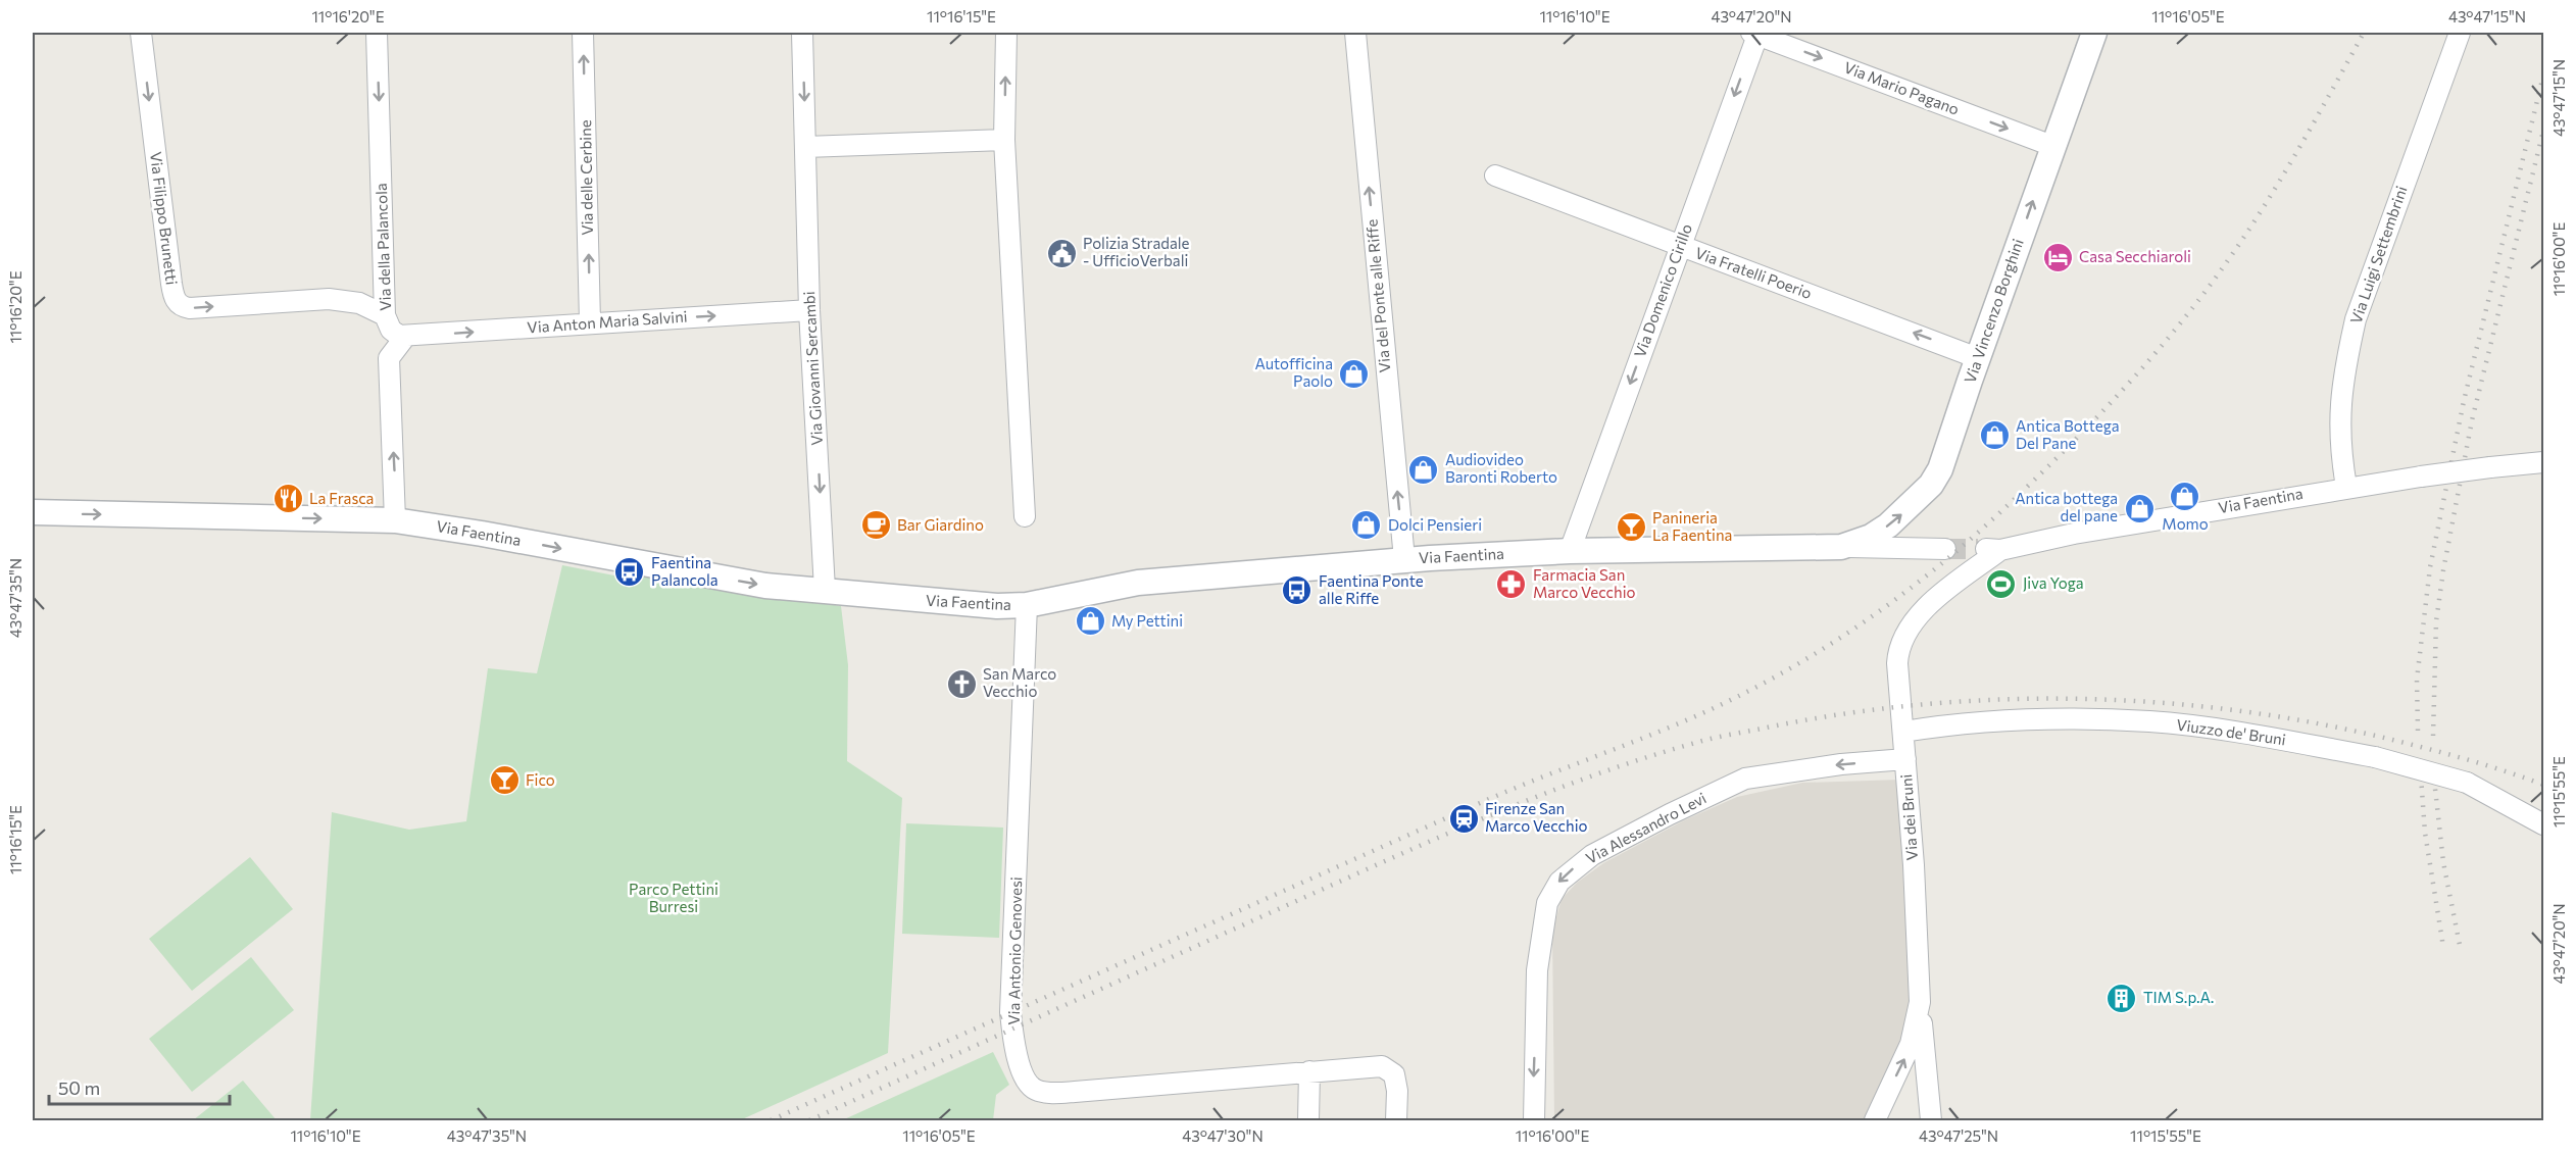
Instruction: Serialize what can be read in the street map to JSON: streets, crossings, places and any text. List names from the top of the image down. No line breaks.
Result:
{"streets":{"street":["Via Mario Pagano","Via delle Cerbine","Via Filippo Brunetti","Via della Palancola","Via Luigi Settembrini","Via Fratelli Poerio","Via Domenico Cirillo","Via del Ponte alle Riffe","Via Vincenzo Borghini","Via Anton Maria Salvini","Via Giovanni Sercambi","Via Faentina","Viuzzo de' Bruni","Via dei Bruni","Via Alessandro Levi","Via Antonio Genovesi"]},"crossings":[["Via Mario Pagano","Via Domenico Cirillo"],["Via Mario Pagano","Via Vincenzo Borghini"],["Via delle Cerbine","Via Anton Maria Salvini"],["Via Filippo Brunetti","Via della Palancola"],["Via della Palancola","Via Anton Maria Salvini"],["Via Luigi Settembrini","Via Faentina"],["Via Fratelli Poerio","Via Domenico Cirillo"],["Via Fratelli Poerio","Via Vincenzo Borghini"],["Via Domenico Cirillo","Via Faentina"],["Via del Ponte alle Riffe","Via Faentina"],["Via Vincenzo Borghini","Via Faentina"],["Via Anton Maria Salvini","Via Giovanni Sercambi"],["Via Giovanni Sercambi","Via Faentina"],["Via Faentina","Via dei Bruni"],["Via Faentina","Via Antonio Genovesi"],["Viuzzo de' Bruni","Via dei Bruni"],["Via dei Bruni","Via Alessandro Levi"]],"one_way":["Via Mario Pagano","Via delle Cerbine","Via della Palancola","Via Fratelli Poerio","Via Domenico Cirillo","Via del Ponte alle Riffe","Via Vincenzo Borghini","Via Anton Maria Salvini","Via Giovanni Sercambi","Via Alessandro Levi"],"parks":["Parco Pettini Burresi"],"places":{"public building":["Polizia Stradale - UfficioVerbali"],"hotel":["Casa Secchiaroli"],"shop":["Autofficina Paolo","Antica Bottega Del Pane","Audiovideo Baronti Roberto","Momo","Antica bottega del pane","Dolci Pensieri","My Pettini"],"restaurant":["La Frasca"],"cafe":["Bar Giardino"],"bar":["Panineria La Faentina","Fico"],"bus stop":["Faentina Palancola","Faentina Ponte alle Riffe"],"sports":["Jiva Yoga"],"pharmacy":["Farmacia San Marco Vecchio"],"church":["San Marco Vecchio"],"station":["Firenze San Marco Vecchio"],"building":["TIM S.p.A."]},"scale_bar":"50 m","coordinates":["11°16'20\"E","11°16'15\"E","11°16'10\"E","43°47'20\"N","11°16'05\"E","43°47'15\"N","11°16'00\"E","43°47'35\"N","11°15'55\"E","43°47'30\"N","43°47'25\"N"]}
